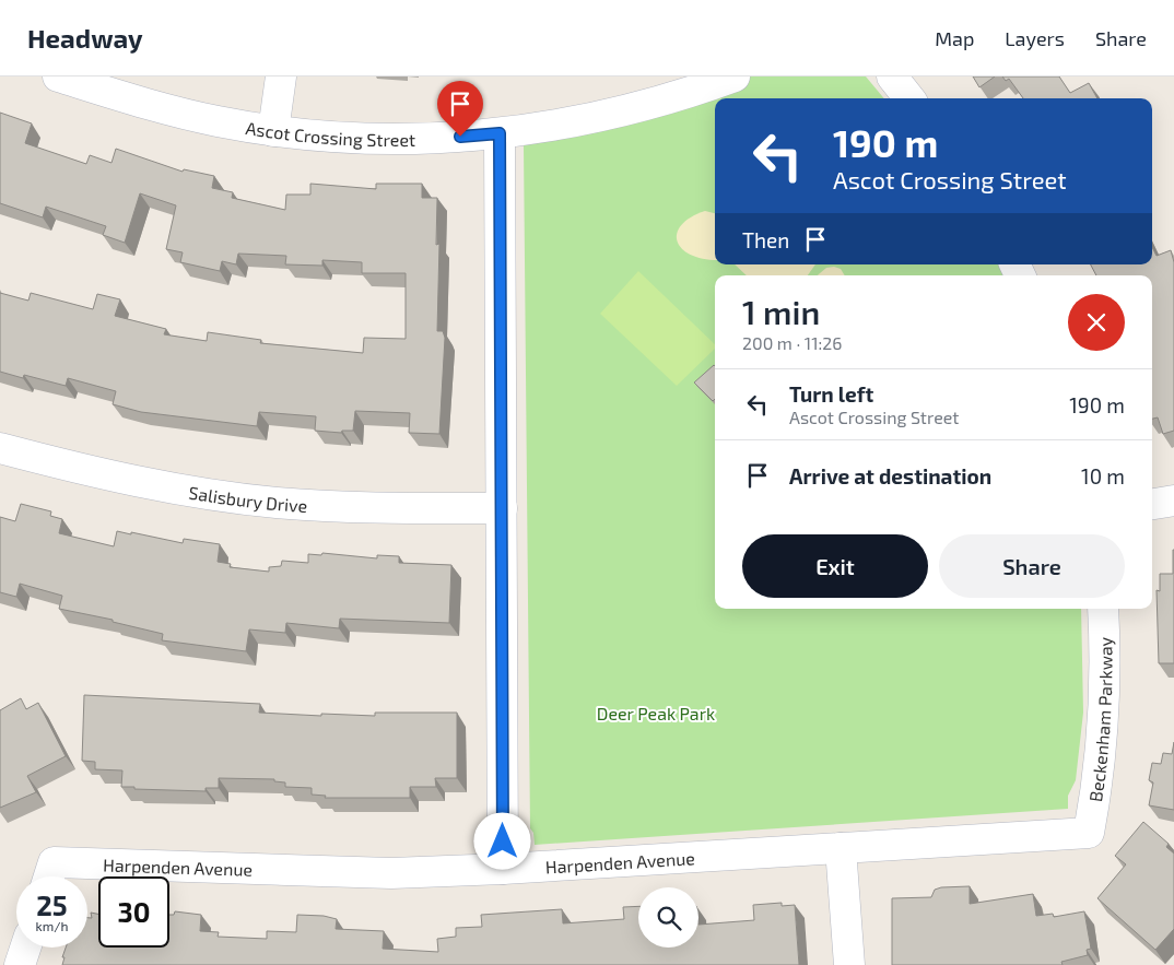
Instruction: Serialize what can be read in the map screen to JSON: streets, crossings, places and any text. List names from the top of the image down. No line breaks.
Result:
{"streets":{"street":["Ascot Crossing Street","Salisbury Drive","Beckenham Parkway","Harpenden Avenue"]},"crossings":[["Beckenham Parkway","Harpenden Avenue"]],"parks":["Deer Peak Park"],"page":{"header":"Headway","nav":["Map","Layers","Share"],"turn":["190 m","Ascot Crossing Street"],"then":"Then","heading":["1 min","200 m · 11:26"],"list":[{"name":"Turn left","note":"Ascot Crossing Street","value":"190 m"},{"name":"Arrive at destination","value":"10 m"}],"buttons":["Exit","Share"],"speed":"25 km/h","limit":"30"}}
